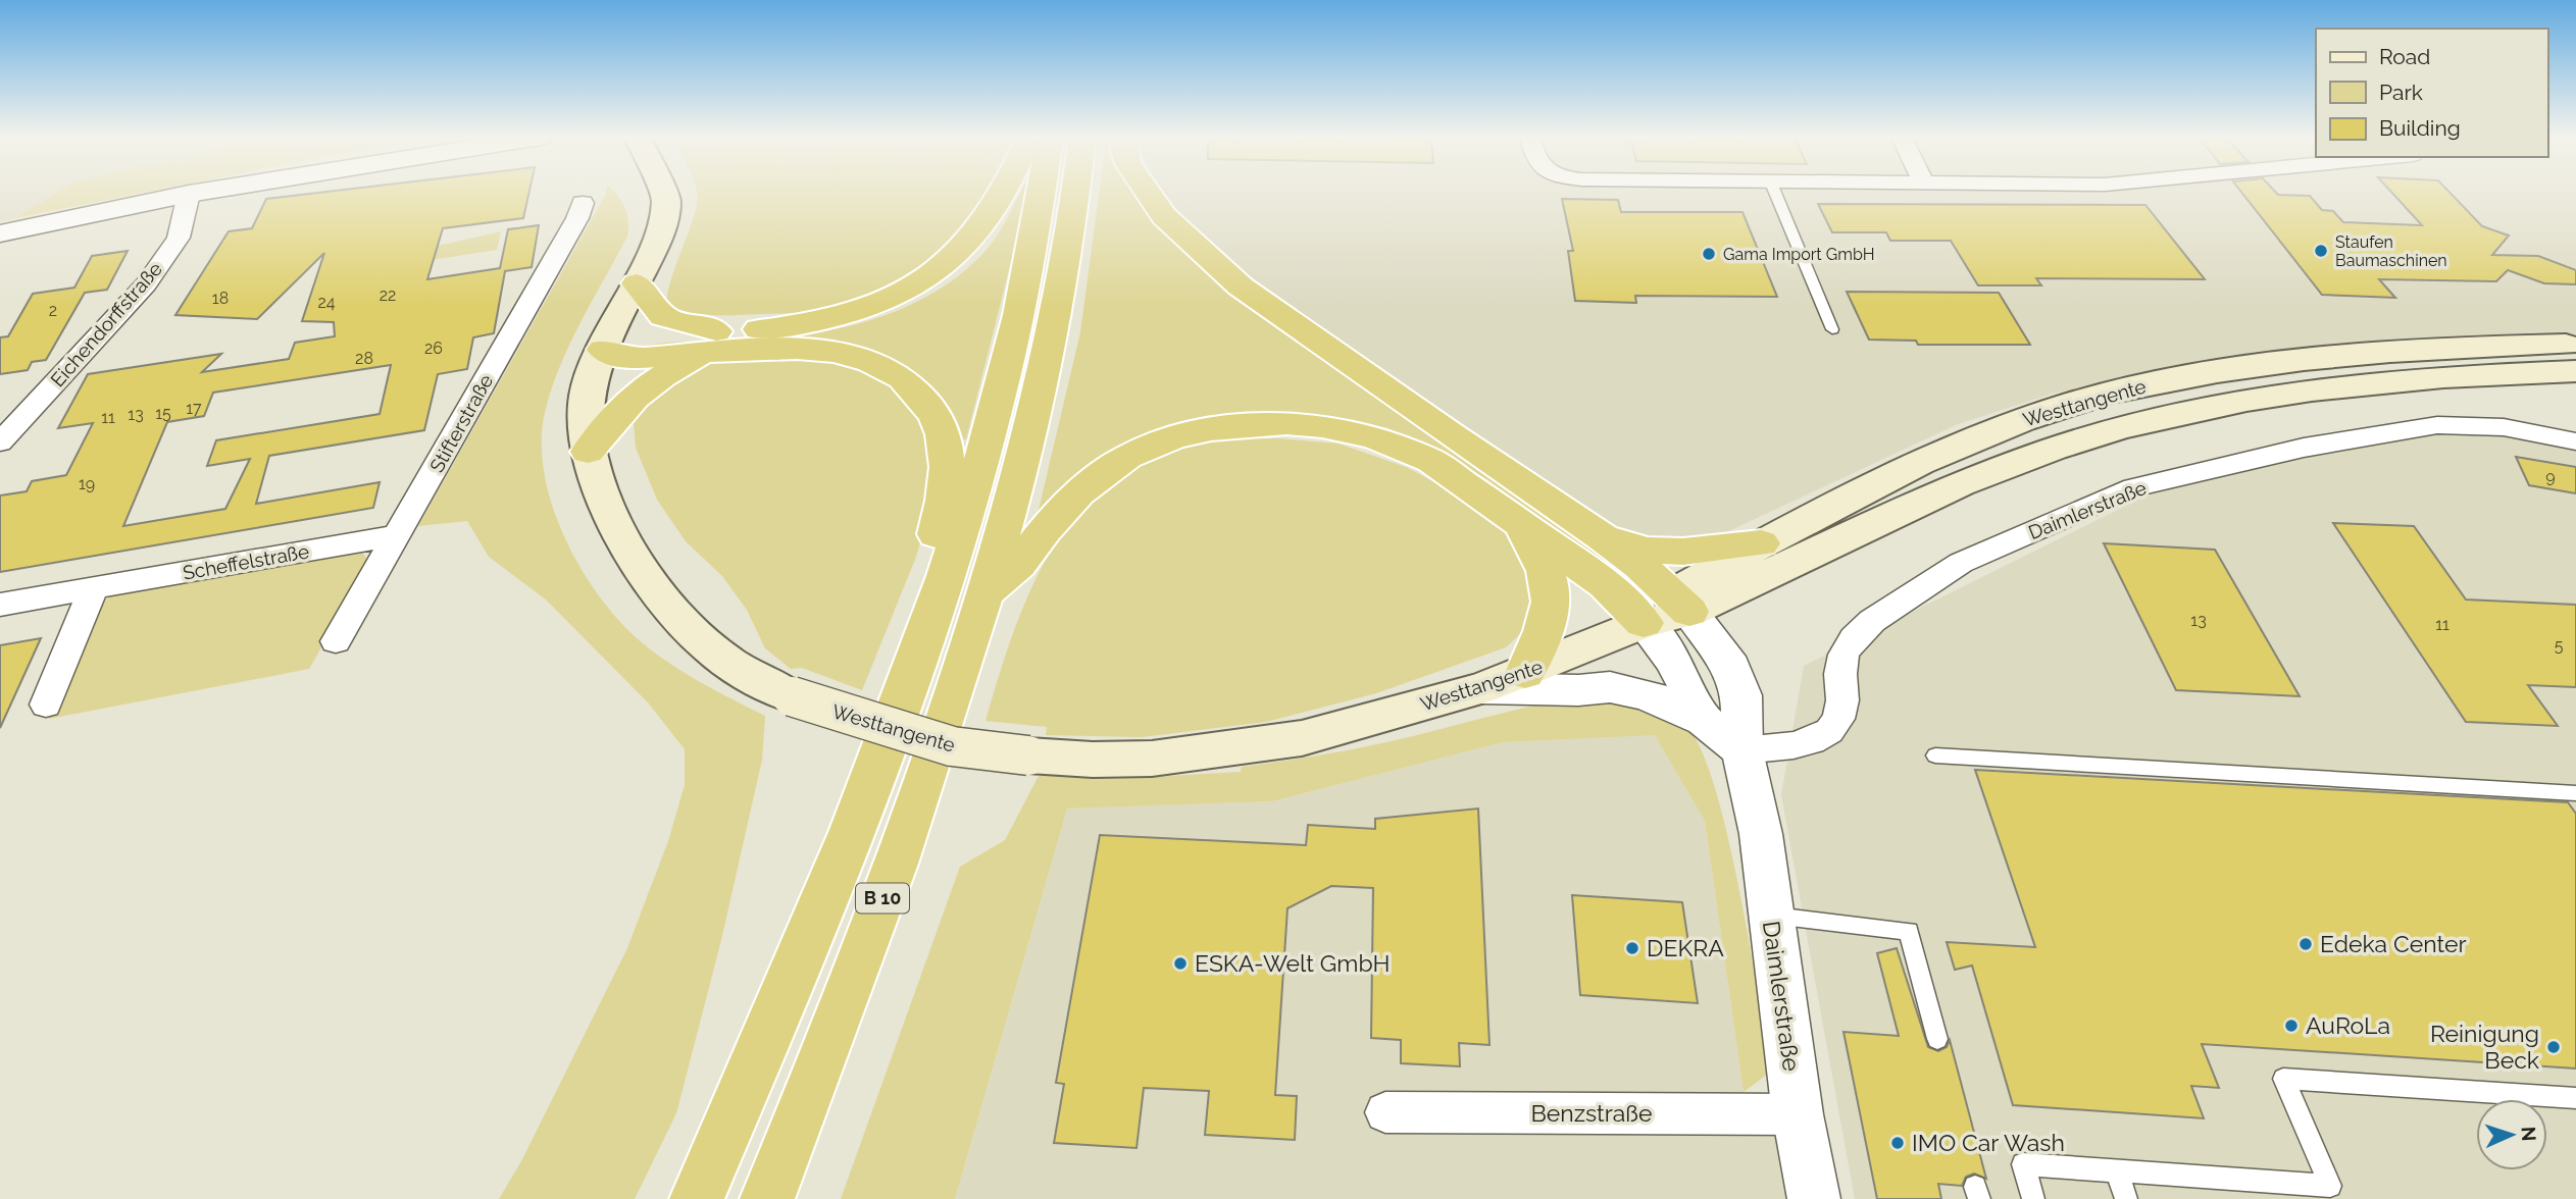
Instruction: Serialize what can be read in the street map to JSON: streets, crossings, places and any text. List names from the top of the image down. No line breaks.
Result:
{"streets":{"highway":["B 10"],"main road":["Westtangente"],"street":["Eichendorffstraße","Stifterstraße","Daimlerstraße","Scheffelstraße","Benzstraße"]},"crossings":[["Westtangente","Daimlerstraße"],["Stifterstraße","Scheffelstraße"],["Daimlerstraße","Benzstraße"]],"places":["Staufen Baumaschinen","Gama Import GmbH","Edeka Center","DEKRA","ESKA-Welt GmbH","AuRoLa","Reinigung Beck","IMO Car Wash"],"house_numbers":["22","18","24","2","26","28","17","15","13","11","9","19","13","11","5"],"legend":["Road","Park","Building"],"north":"right"}
